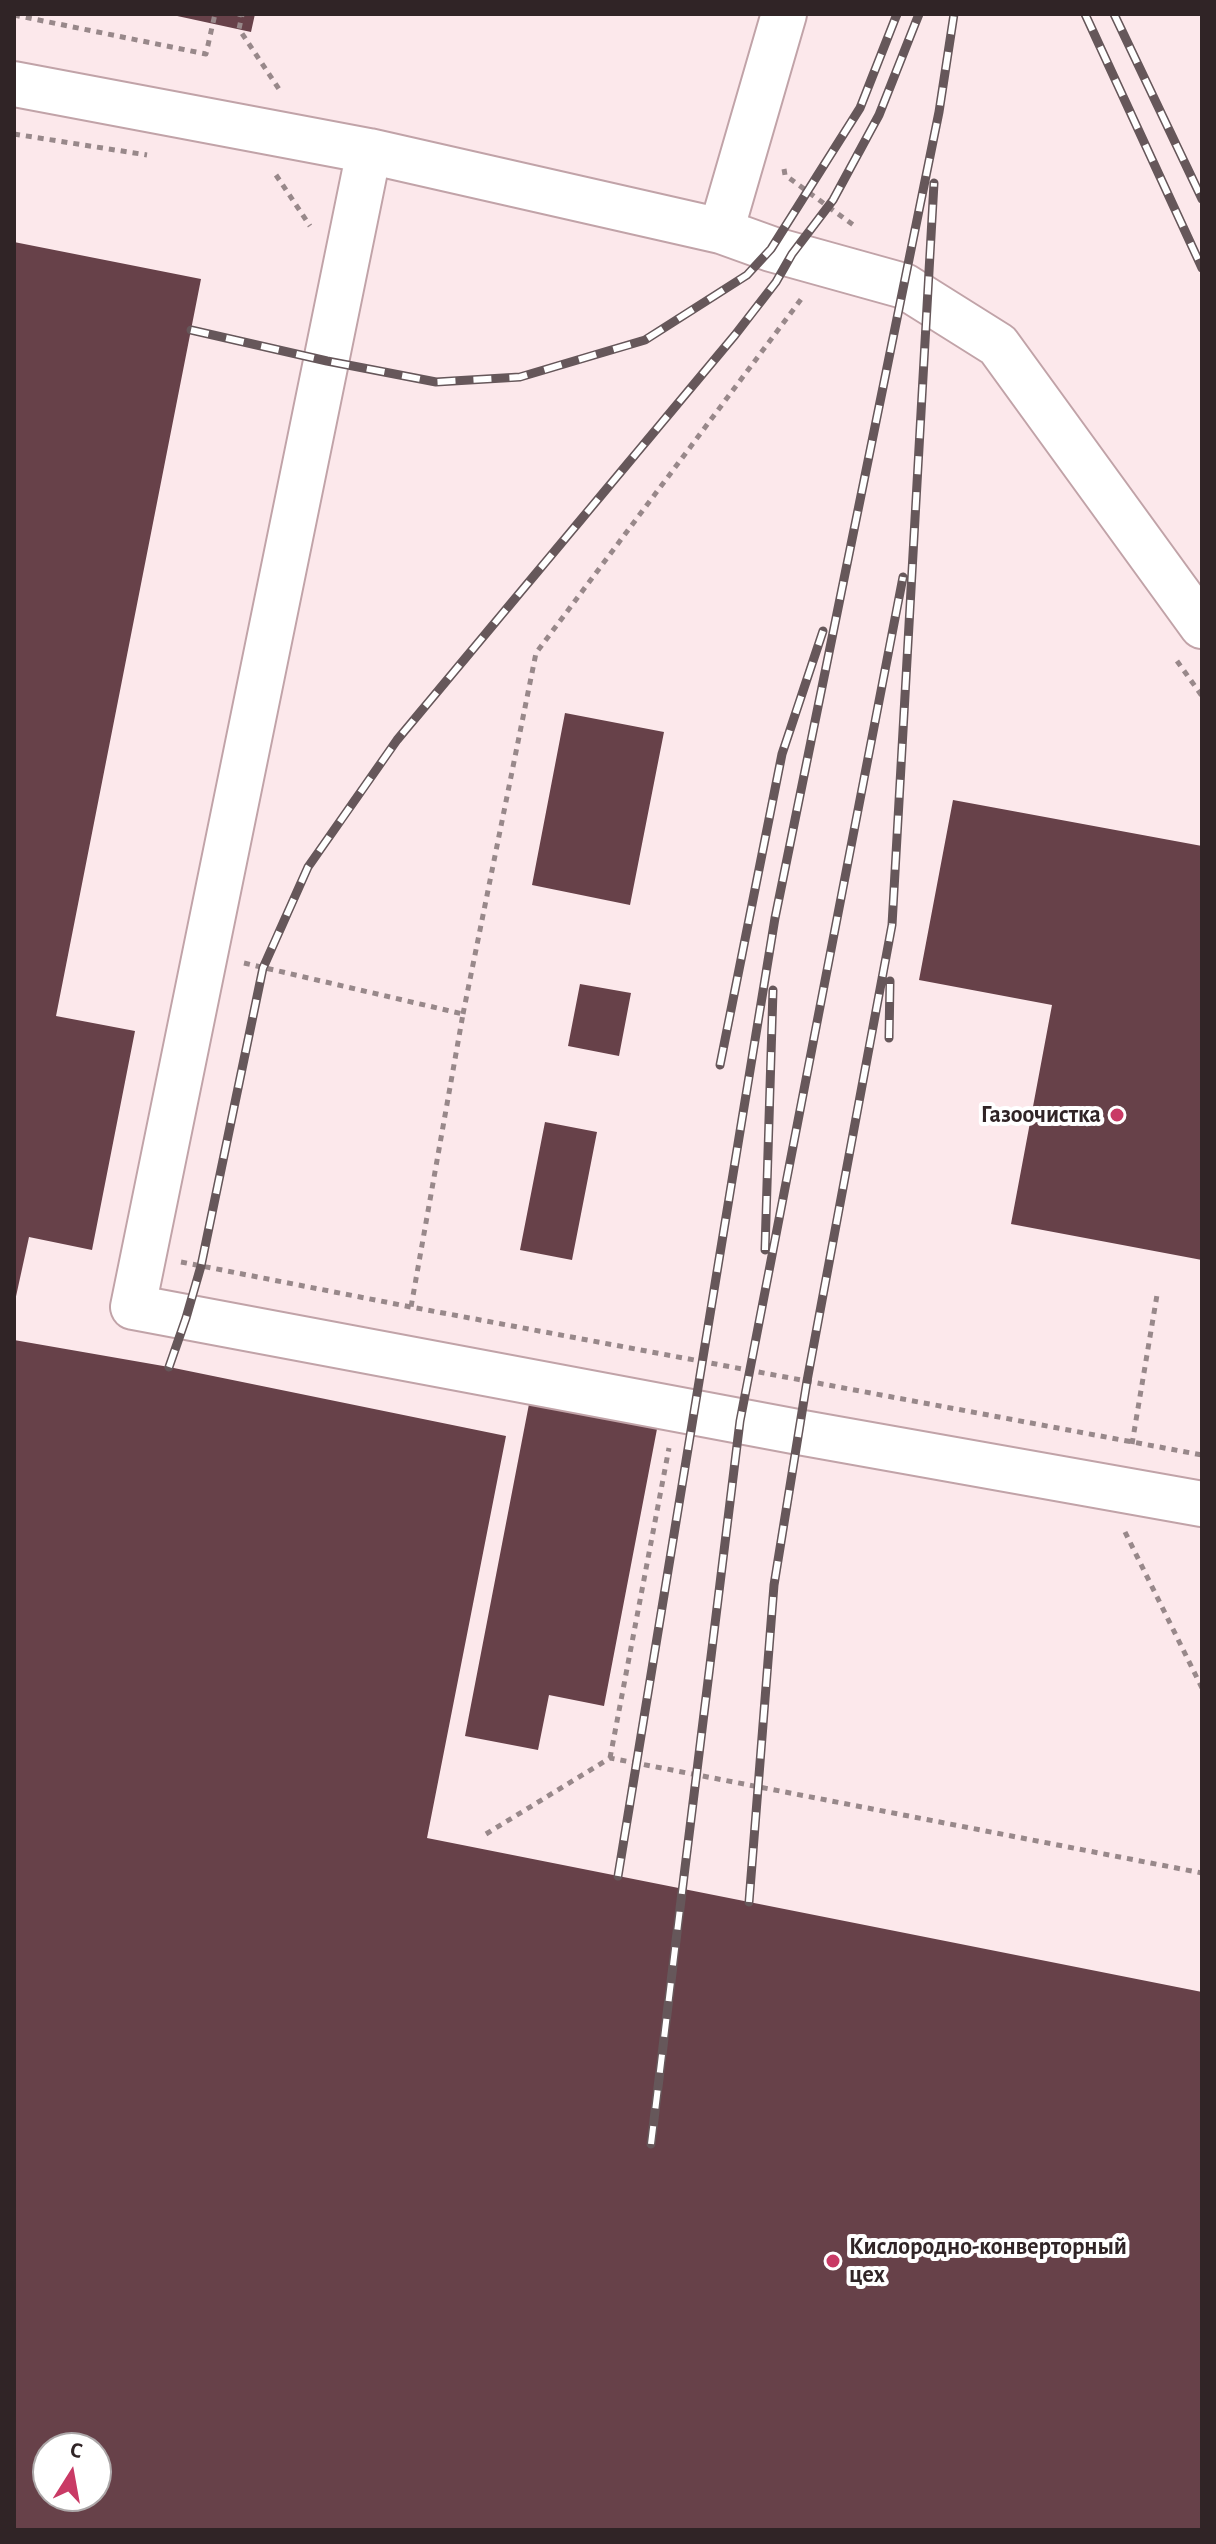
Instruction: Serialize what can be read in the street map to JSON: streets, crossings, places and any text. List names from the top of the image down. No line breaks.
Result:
{"places":["Газоочистка","Кислородно-конверторный цех"],"north":"top"}
